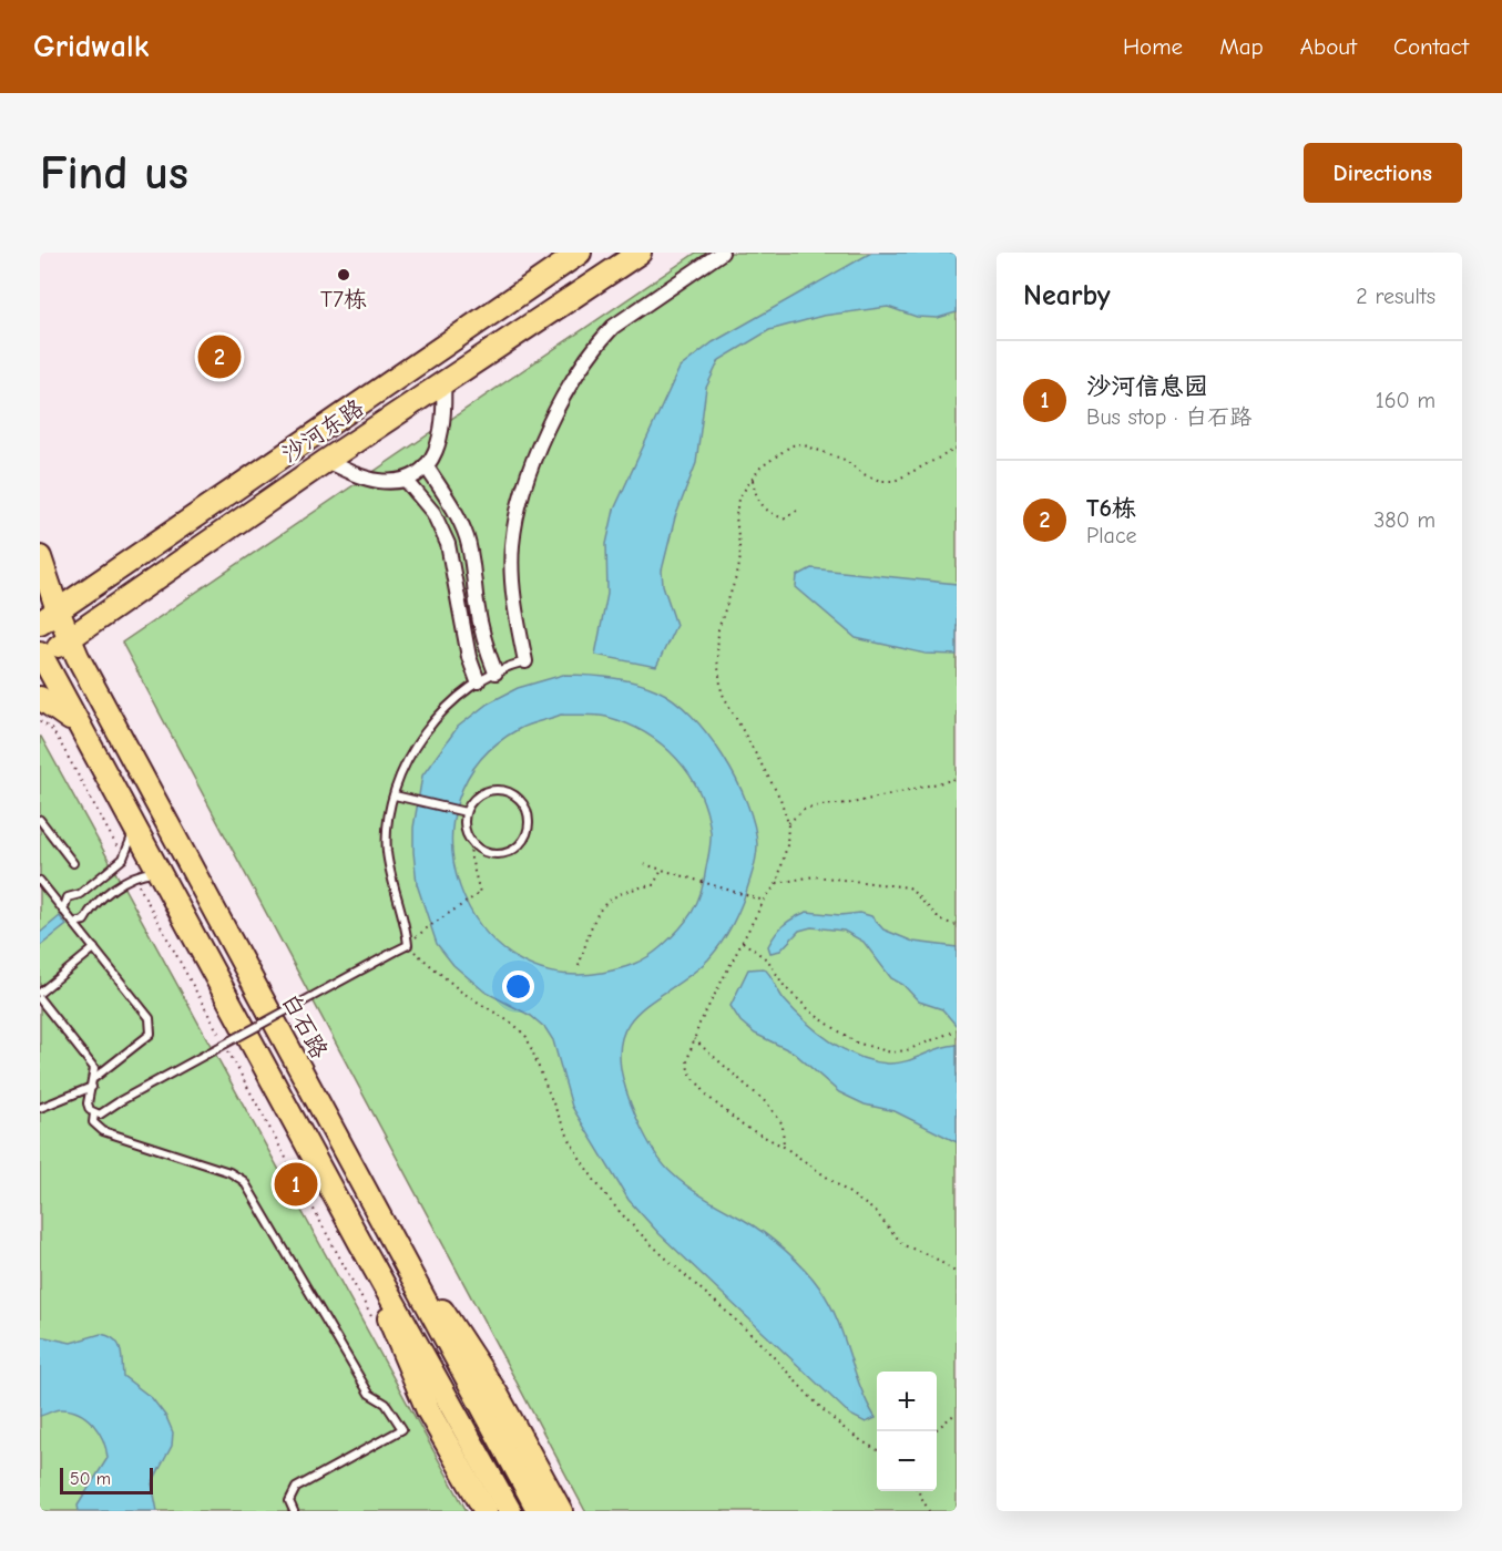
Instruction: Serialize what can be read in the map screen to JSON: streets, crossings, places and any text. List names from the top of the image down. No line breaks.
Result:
{"streets":{"main road":["沙河东路","白石路"]},"crossings":[["沙河东路","白石路"]],"places":["T7栋"],"scale_bar":"50 m","page":{"header":"Gridwalk","nav":["Home","Map","About","Contact"],"buttons":"Directions","title":"Find us","heading":["Nearby","2 results"],"pins":["2","1"],"list":[{"mark":"1","name":"沙河信息园","note":"Bus stop · 白石路","value":"160 m"},{"mark":"2","name":"T6栋","note":"Place","value":"380 m"}],"map_buttons":["+","−"],"scale":"50 m"}}
